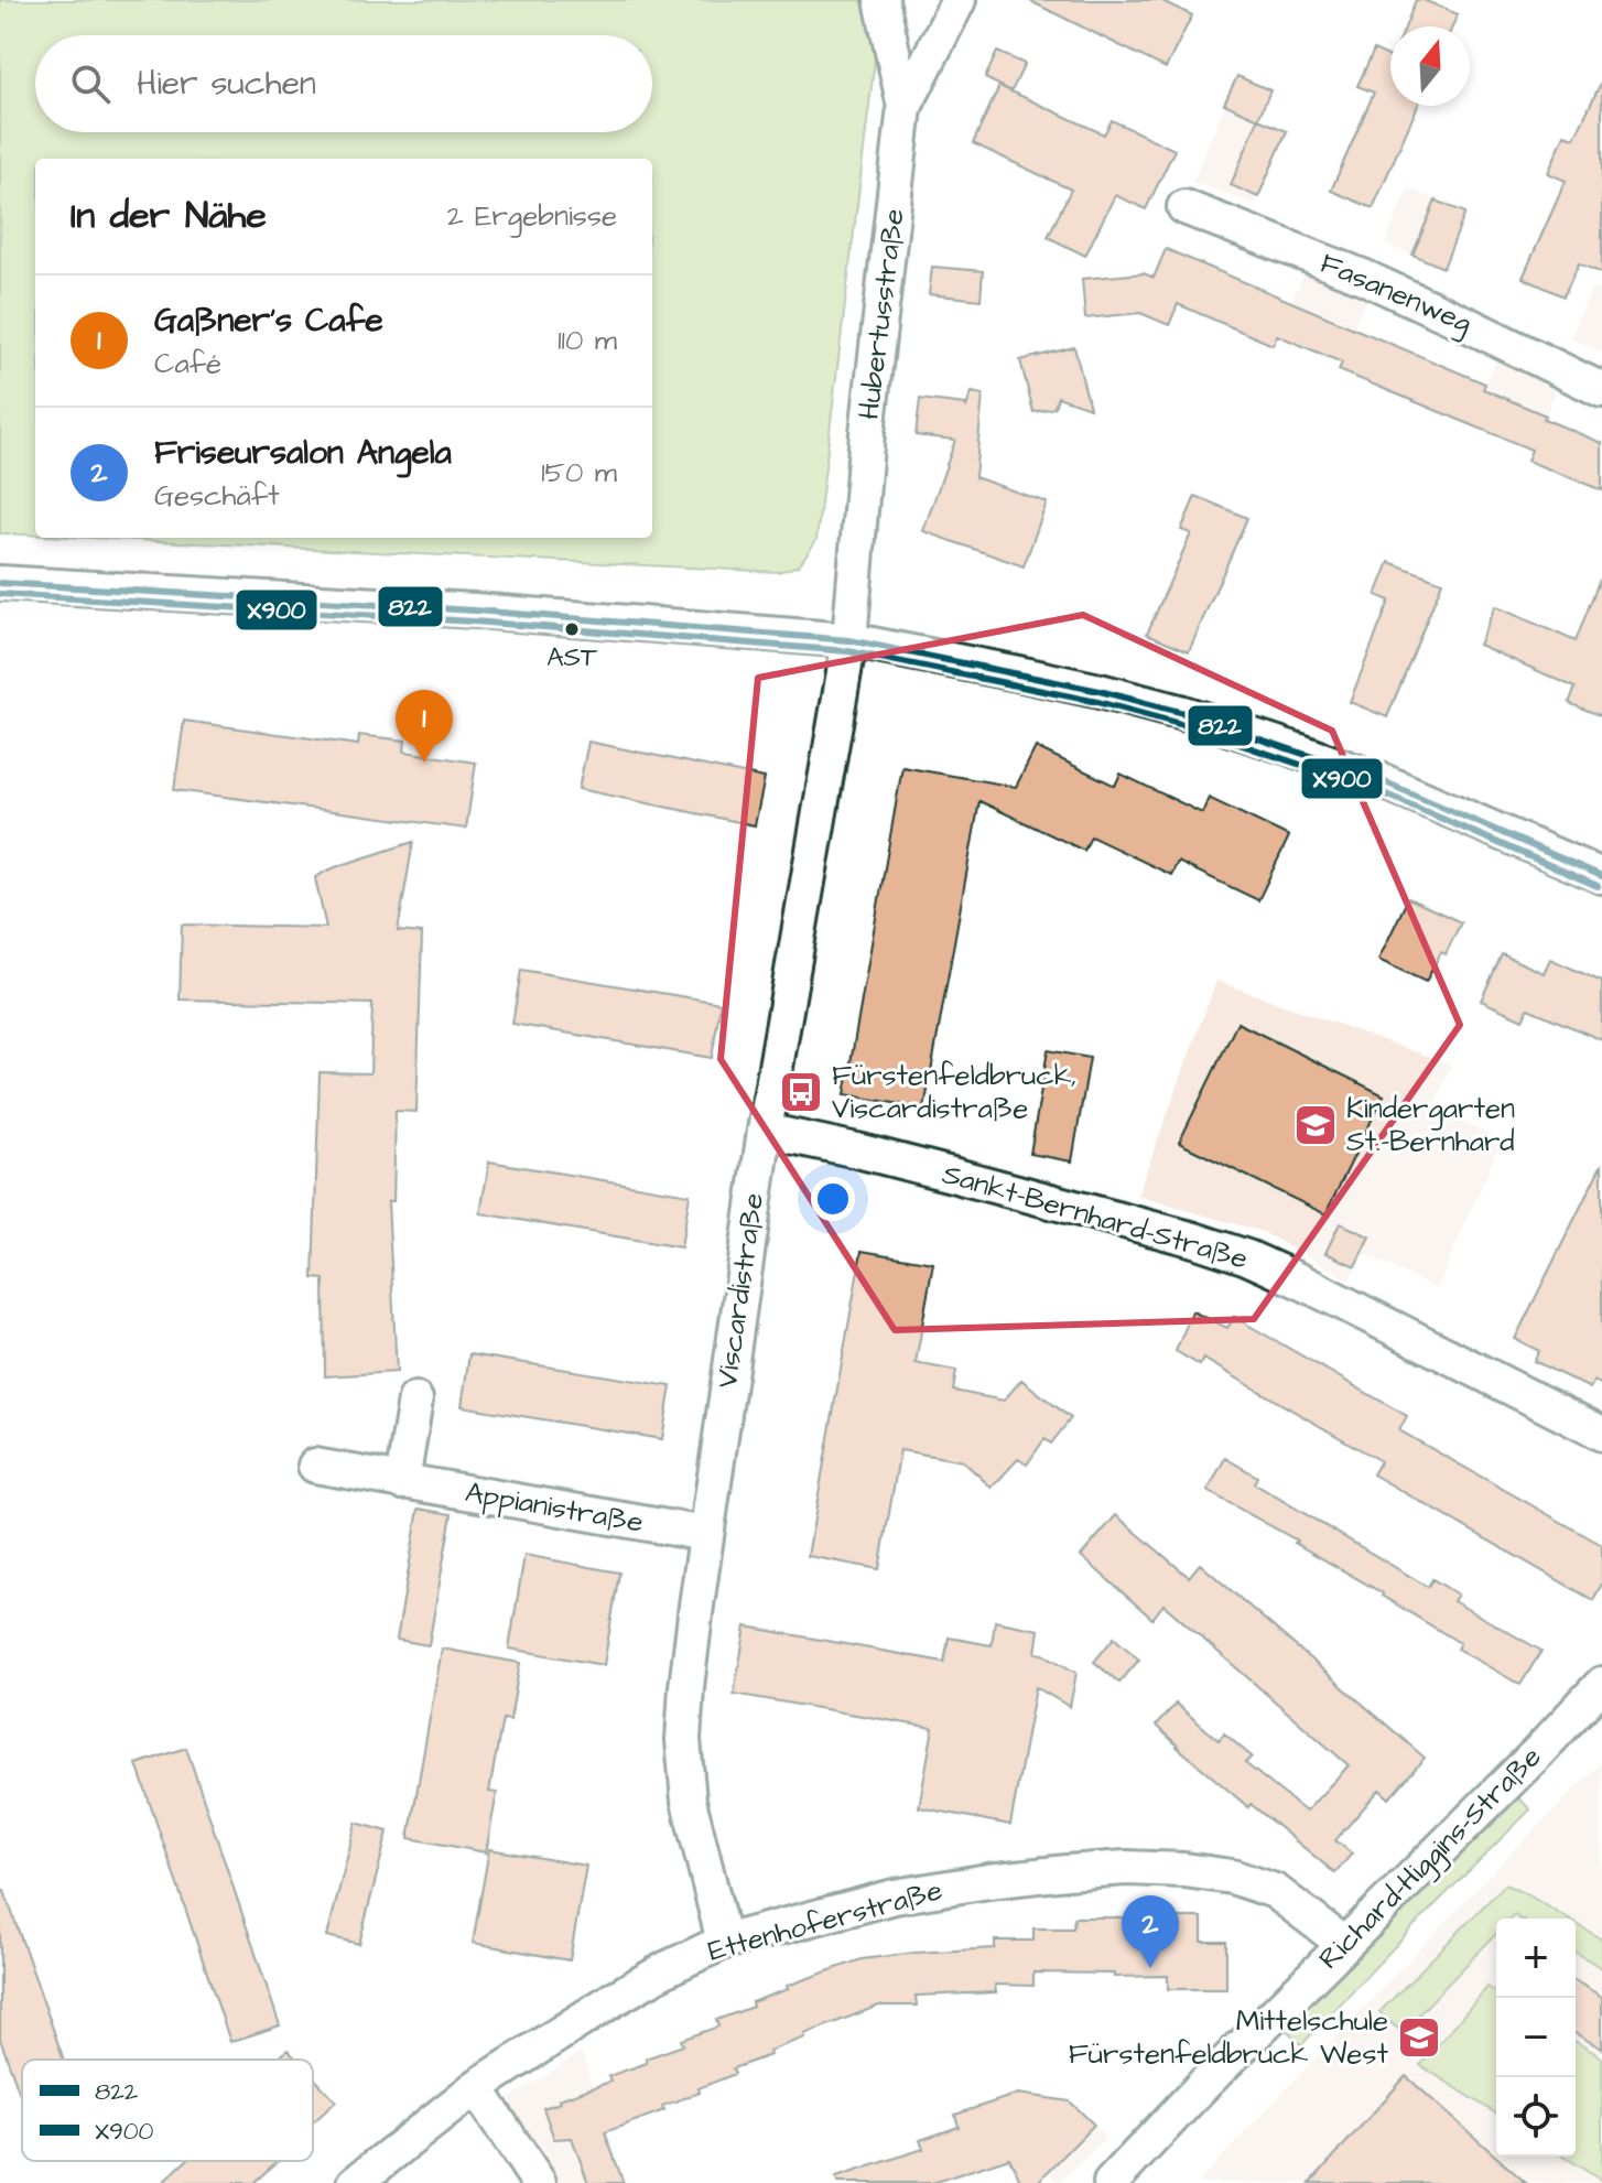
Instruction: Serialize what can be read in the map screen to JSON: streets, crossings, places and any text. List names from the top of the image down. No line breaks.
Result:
{"streets":{"street":["Fasanenweg","Hubertusstraße","Sankt-Bernhard-Straße","Viscardistraße","Appianistraße","Richard-Higgins-Straße","Ettenhoferstraße"]},"crossings":[["Hubertusstraße","Viscardistraße"],["Sankt-Bernhard-Straße","Viscardistraße"],["Viscardistraße","Appianistraße"],["Viscardistraße","Ettenhoferstraße"],["Richard-Higgins-Straße","Ettenhoferstraße"]],"places":{"other":["AST"],"bus stop":["Fürstenfeldbruck, Viscardistraße"],"school or university":["Kindergarten St.-Bernhard","Mittelschule Fürstenfeldbruck West"]},"lines":["transit line 822","transit line X900"],"legend":["822","X900"],"north":"top","page":{"search":"Hier suchen","heading":["In der Nähe","2 Ergebnisse"],"list":[{"mark":"1","name":"Gaßner's Cafe","note":"Café","value":"110 m"},{"mark":"2","name":"Friseursalon Angela","note":"Geschäft","value":"150 m"}],"pins":["1","2"],"map_buttons":["+","−"]}}
